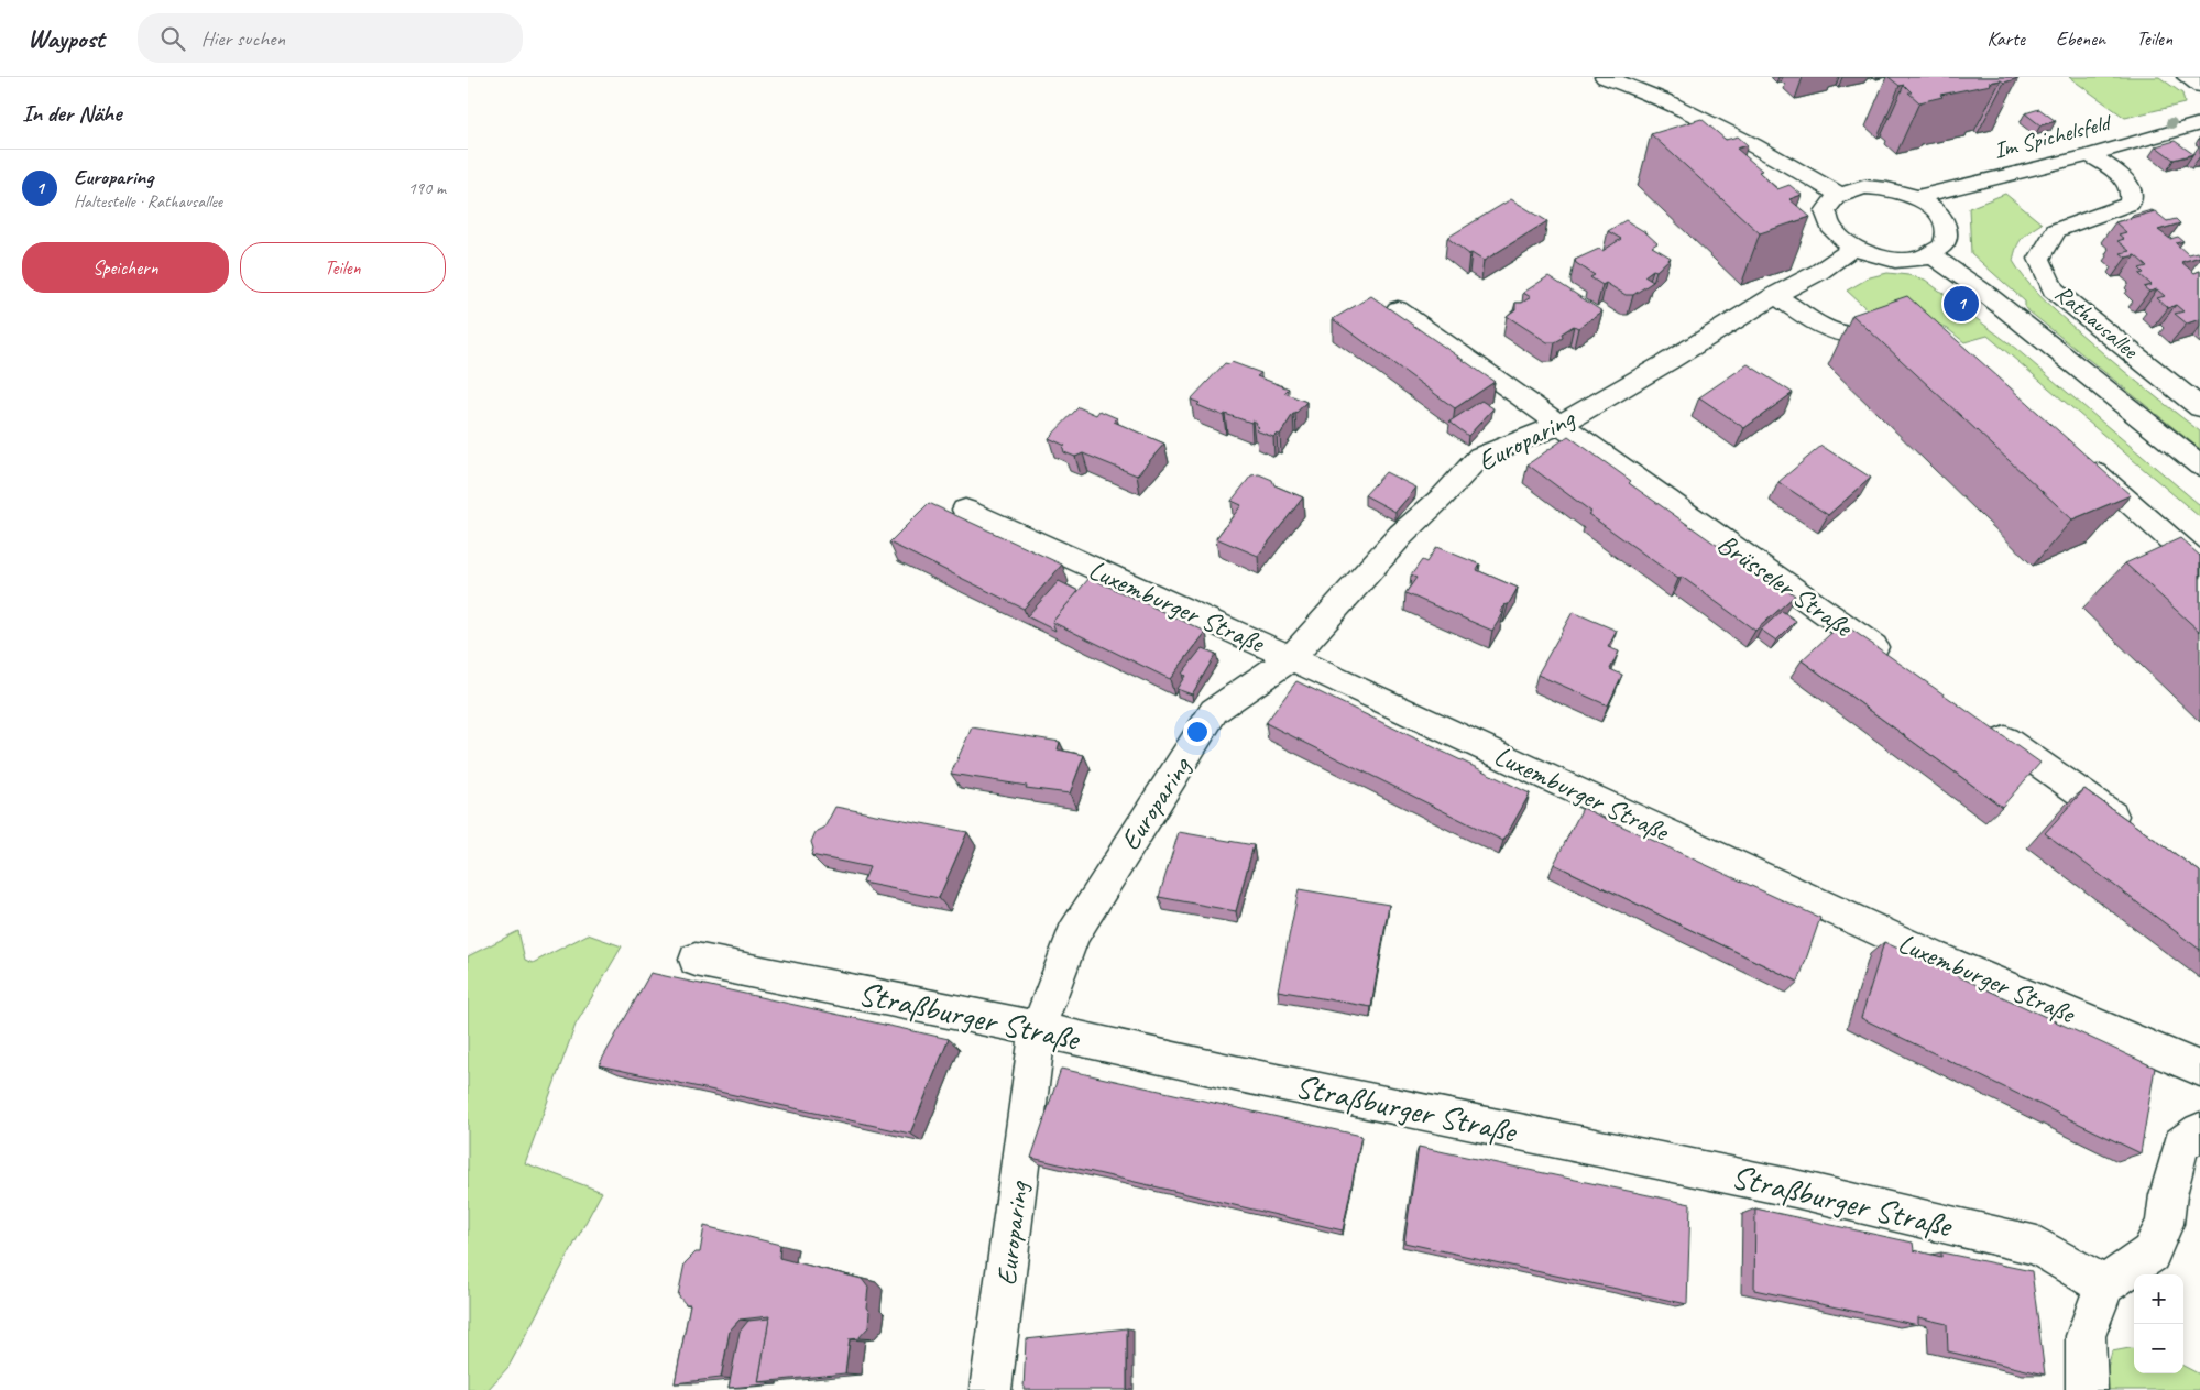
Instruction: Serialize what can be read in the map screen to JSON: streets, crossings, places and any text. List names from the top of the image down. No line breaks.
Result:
{"streets":{"street":["Im Spichelsfeld","Rathausallee","Europaring","Brüsseler Straße","Luxemburger Straße","Straßburger Straße"]},"crossings":[["Im Spichelsfeld","Rathausallee"],["Im Spichelsfeld","Europaring"],["Rathausallee","Europaring"],["Europaring","Brüsseler Straße"],["Europaring","Luxemburger Straße"],["Europaring","Straßburger Straße"]],"page":{"header":"Waypost","search":"Hier suchen","nav":["Karte","Ebenen","Teilen"],"heading":"In der Nähe","list":[{"mark":"1","name":"Europaring","note":"Haltestelle · Rathausallee","value":"190 m"}],"buttons":["Speichern","Teilen"],"pins":"1","map_buttons":["+","−"]}}
